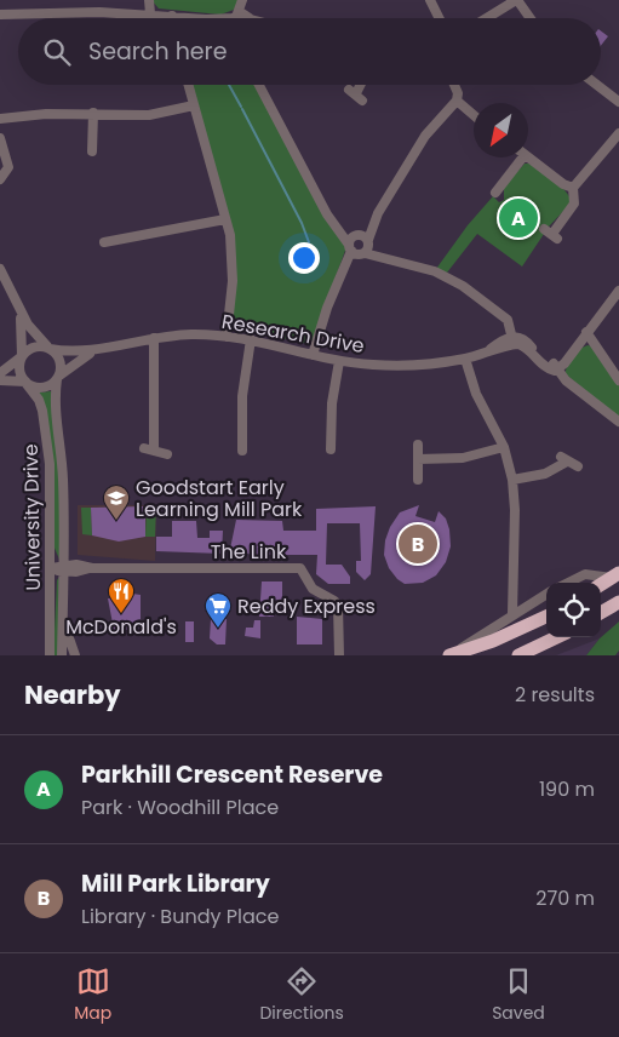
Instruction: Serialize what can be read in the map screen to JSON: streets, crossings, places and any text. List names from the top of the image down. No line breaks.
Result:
{"streets":{"street":["Research Drive","University Drive","The Link"]},"crossings":[["Research Drive","University Drive"],["University Drive","The Link"]],"places":{"school or university":["Goodstart Early Learning Mill Park"],"restaurant":["McDonald's"],"supermarket":["Reddy Express"]},"north":"bottom left","page":{"search":"Search here","pins":["A","B"],"heading":["Nearby","2 results"],"list":[{"mark":"A","name":"Parkhill Crescent Reserve","note":"Park · Woodhill Place","value":"190 m"},{"mark":"B","name":"Mill Park Library","note":"Library · Bundy Place","value":"270 m"}],"nav":["Map","Directions","Saved"]}}
